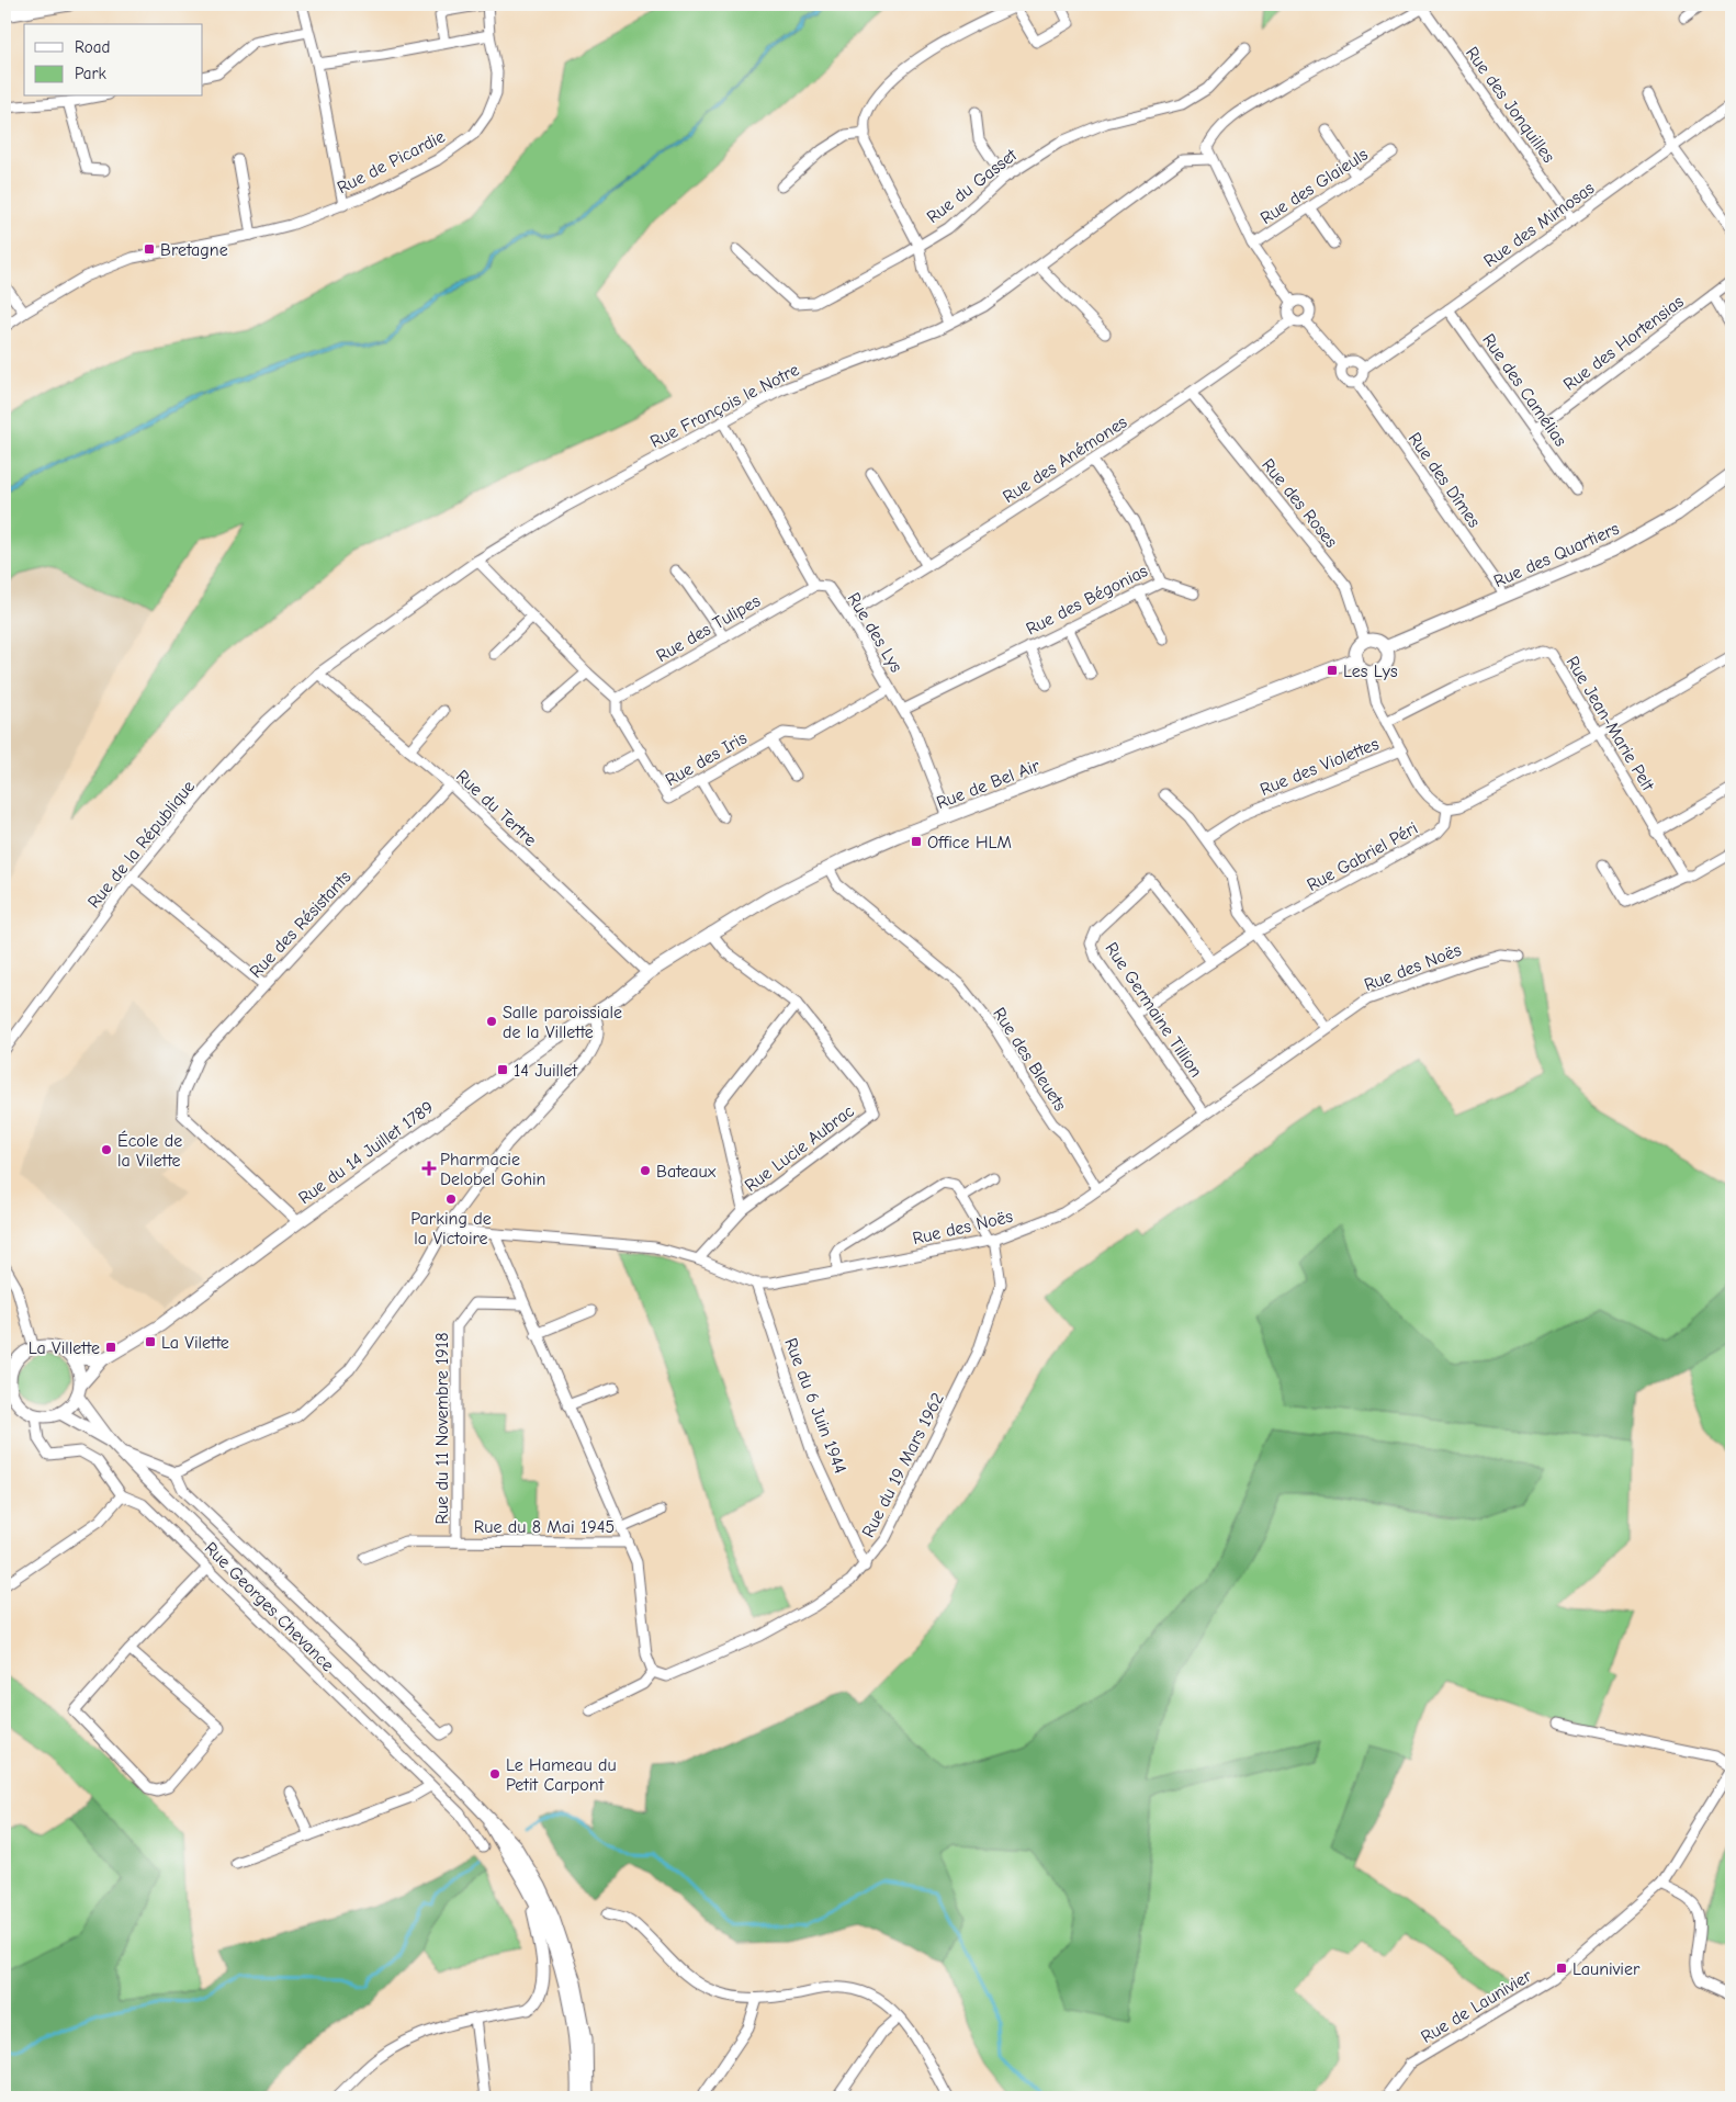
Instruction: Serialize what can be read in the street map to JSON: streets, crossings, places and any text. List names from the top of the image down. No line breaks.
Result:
{"streets":{"main road":["Rue des Quartiers","Rue de Bel Air","Rue du 14 Juillet 1789"],"street":["Rue des Jonquilles","Rue de Picardie","Rue du Gasset","Rue des Glaieuls","Rue des Mimosas","Rue des Hortensias","Rue des Camélias","Rue François le Notre","Rue des Anémones","Rue des Dîmes","Rue des Roses","Rue des Bégonias","Rue des Tulipes","Rue des Lys","Rue Jean-Marie Pelt","Rue des Iris","Rue des Violettes","Rue du Tertre","Rue de la République","Rue Gabriel Péri","Rue des Résistants","Rue des Noës","Rue Germaine Tillion","Rue des Bleuets","Rue Lucie Aubrac","Rue du 6 Juin 1944","Rue du 11 Novembre 1918","Rue du 19 Mars 1962","Rue du 8 Mai 1945","Rue Georges Chevance","Rue de Launivier"]},"crossings":[["Rue des Jonquilles","Rue des Mimosas"],["Rue des Mimosas","Rue des Camélias"],["Rue des Mimosas","Rue des Dîmes"],["Rue des Hortensias","Rue des Camélias"],["Rue François le Notre","Rue des Lys"],["Rue François le Notre","Rue du Tertre"],["Rue François le Notre","Rue de la République"],["Rue des Anémones","Rue des Roses"],["Rue des Anémones","Rue des Bégonias"],["Rue des Anémones","Rue des Lys"],["Rue des Dîmes","Rue des Quartiers"],["Rue des Roses","Rue des Quartiers"],["Rue des Roses","Rue des Violettes"],["Rue des Roses","Rue de Bel Air"],["Rue des Quartiers","Rue des Violettes"],["Rue des Quartiers","Rue de Bel Air"],["Rue des Bégonias","Rue des Lys"],["Rue des Tulipes","Rue des Lys"],["Rue des Tulipes","Rue des Iris"],["Rue des Lys","Rue des Iris"],["Rue des Lys","Rue de Bel Air"],["Rue Jean-Marie Pelt","Rue des Violettes"],["Rue des Violettes","Rue de Bel Air"],["Rue des Violettes","Rue Gabriel Péri"],["Rue de Bel Air","Rue du Tertre"],["Rue de Bel Air","Rue des Bleuets"],["Rue de Bel Air","Rue du 14 Juillet 1789"],["Rue du Tertre","Rue de la République"],["Rue du Tertre","Rue des Résistants"],["Rue du Tertre","Rue du 14 Juillet 1789"],["Rue Gabriel Péri","Rue Germaine Tillion"],["Rue des Résistants","Rue du 14 Juillet 1789"],["Rue des Noës","Rue Germaine Tillion"],["Rue des Noës","Rue des Bleuets"],["Rue des Noës","Rue du 6 Juin 1944"],["Rue des Noës","Rue du 19 Mars 1962"],["Rue du 6 Juin 1944","Rue du 19 Mars 1962"],["Rue du 11 Novembre 1918","Rue du 8 Mai 1945"]],"places":{"transit":["Bretagne","Les Lys","Office HLM","14 Juillet","La Vilette","La Villette","Launivier"],"other":["Salle paroissiale de la Villette","École de la Vilette","Bateaux","Parking de la Victoire","Le Hameau du Petit Carpont"],"health":["Pharmacie Delobel Gohin"]},"legend":["Road","Park"]}
